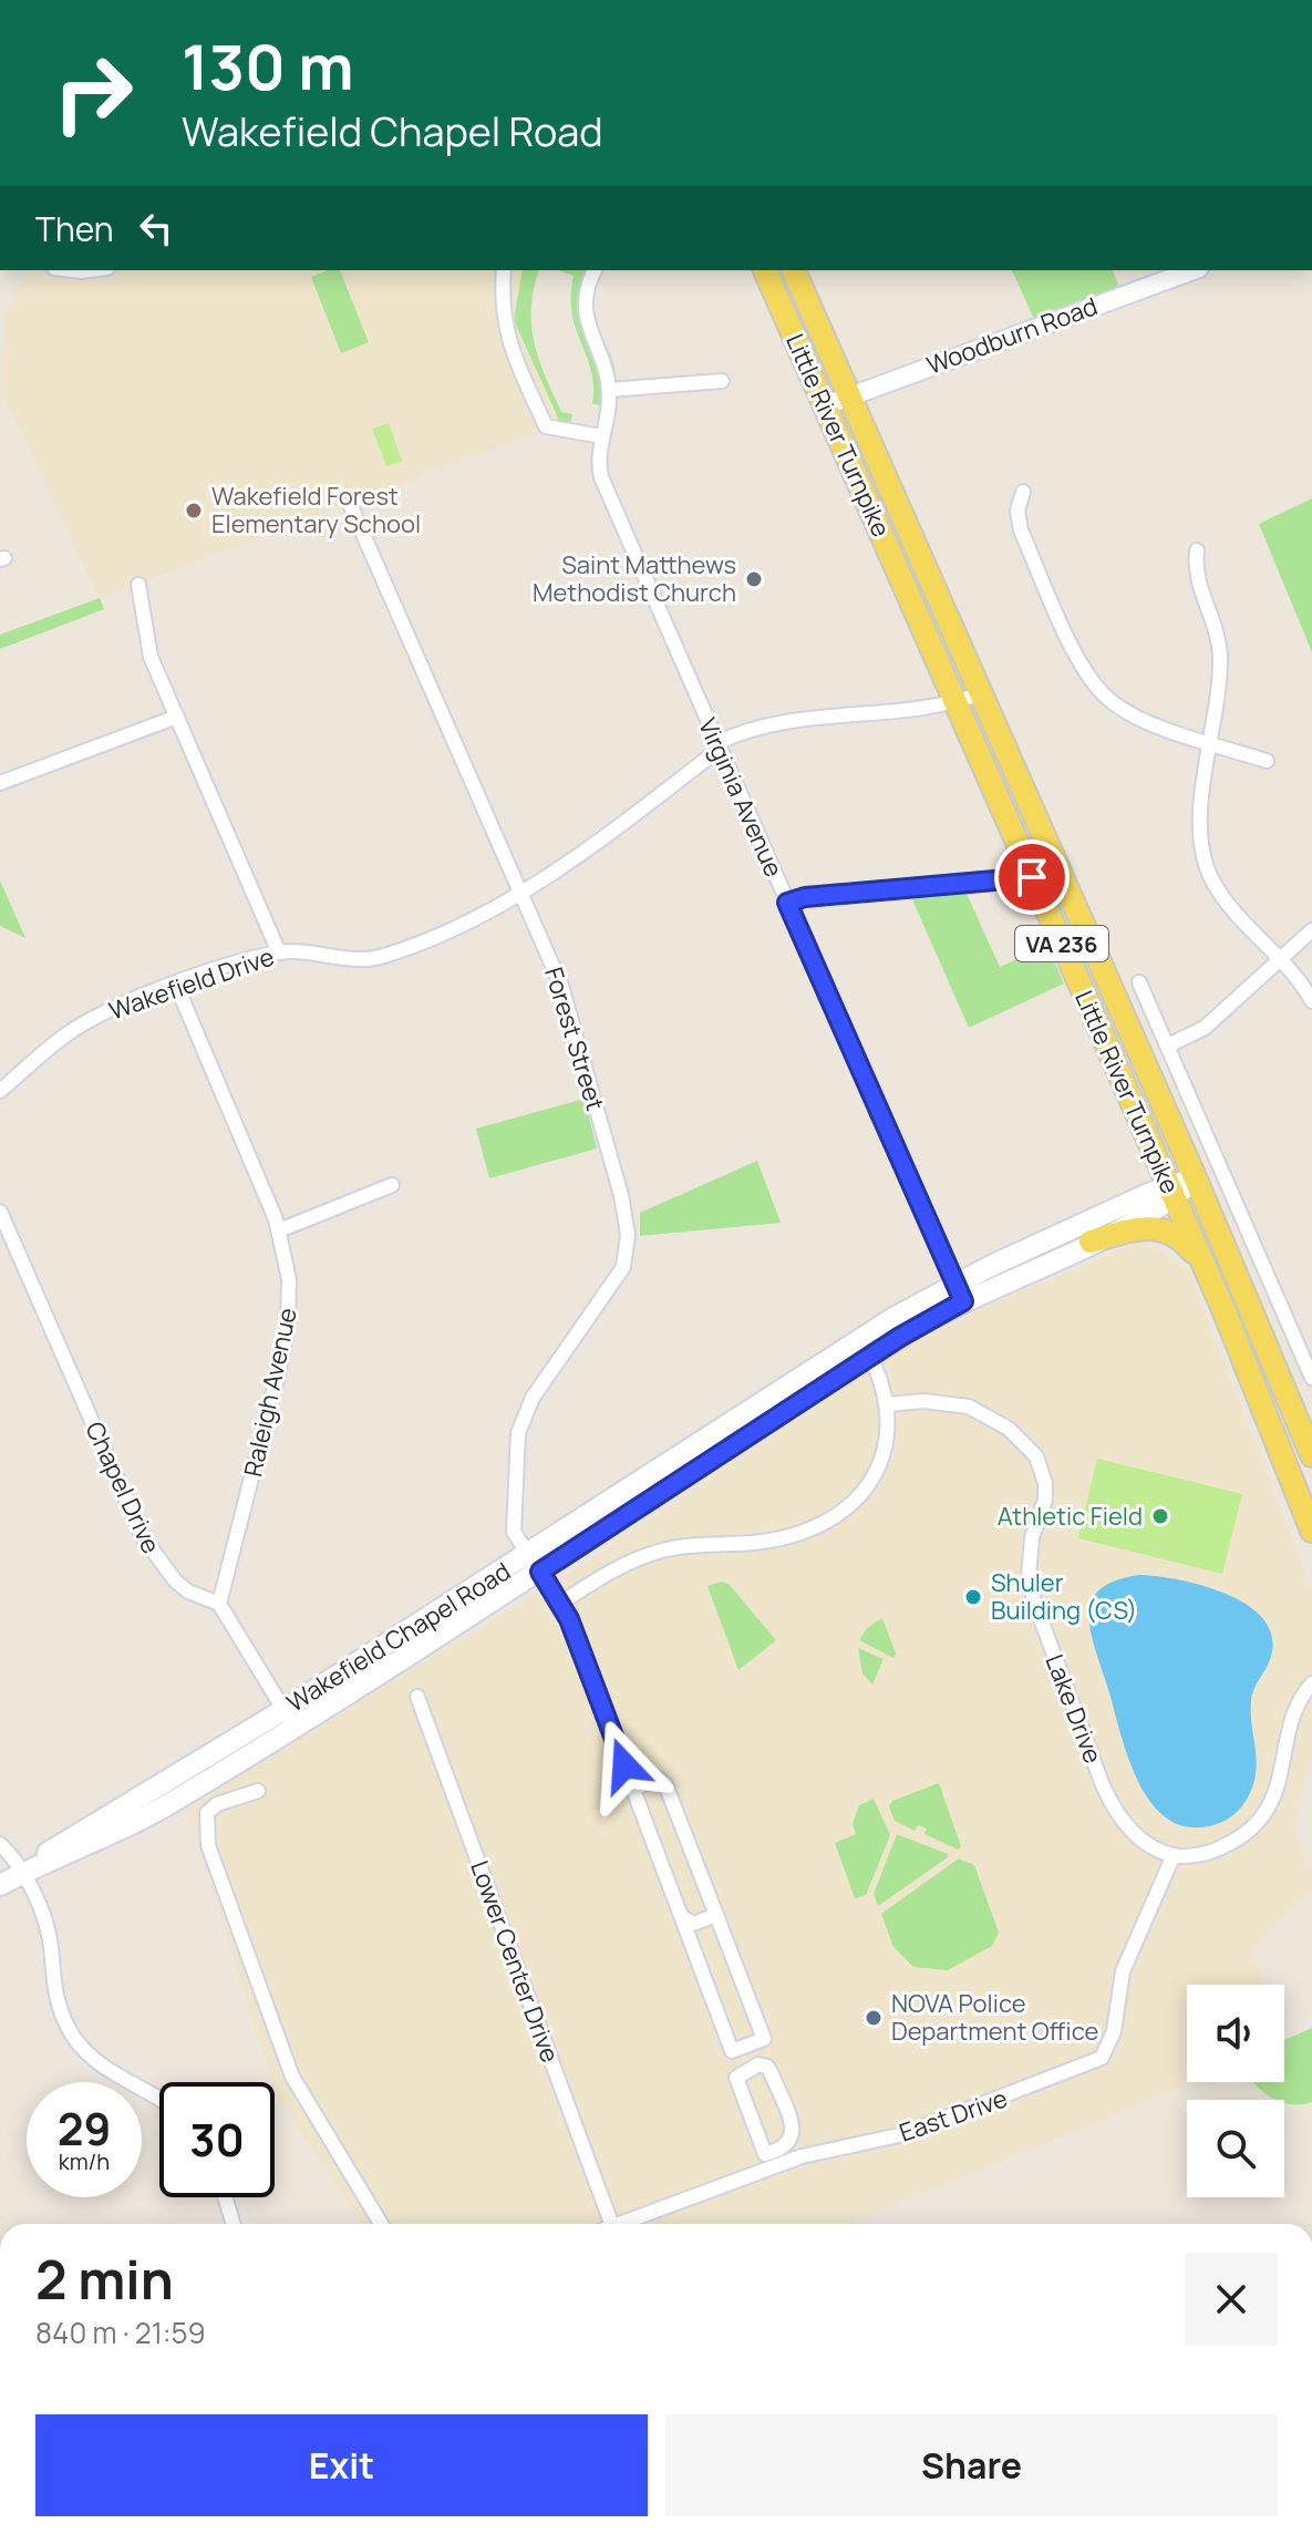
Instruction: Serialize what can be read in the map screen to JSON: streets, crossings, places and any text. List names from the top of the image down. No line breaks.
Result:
{"streets":{"main road":["Little River Turnpike","VA 236","Wakefield Chapel Road"],"street":["Woodburn Road","Virginia Avenue","Wakefield Drive","Forest Street","Raleigh Avenue","Chapel Drive","Lake Drive","Lower Center Drive","East Drive"]},"crossings":[["Woodburn Road","Little River Turnpike"],["Little River Turnpike","Wakefield Drive"],["Little River Turnpike","Wakefield Chapel Road"],["Virginia Avenue","Wakefield Drive"],["Virginia Avenue","Wakefield Chapel Road"],["Wakefield Drive","Forest Street"],["Wakefield Drive","Raleigh Avenue"],["Forest Street","Wakefield Chapel Road"],["Raleigh Avenue","Chapel Drive"],["Lake Drive","East Drive"]],"places":["Wakefield Forest Elementary School","Saint Matthews Methodist Church","Athletic Field","Shuler Building (CS)","NOVA Police Department Office"],"page":{"turn":["130 m","Wakefield Chapel Road"],"then":"Then","speed":"29 km/h","limit":"30","heading":["2 min","840 m · 21:59"],"buttons":["Exit","Share"]}}
